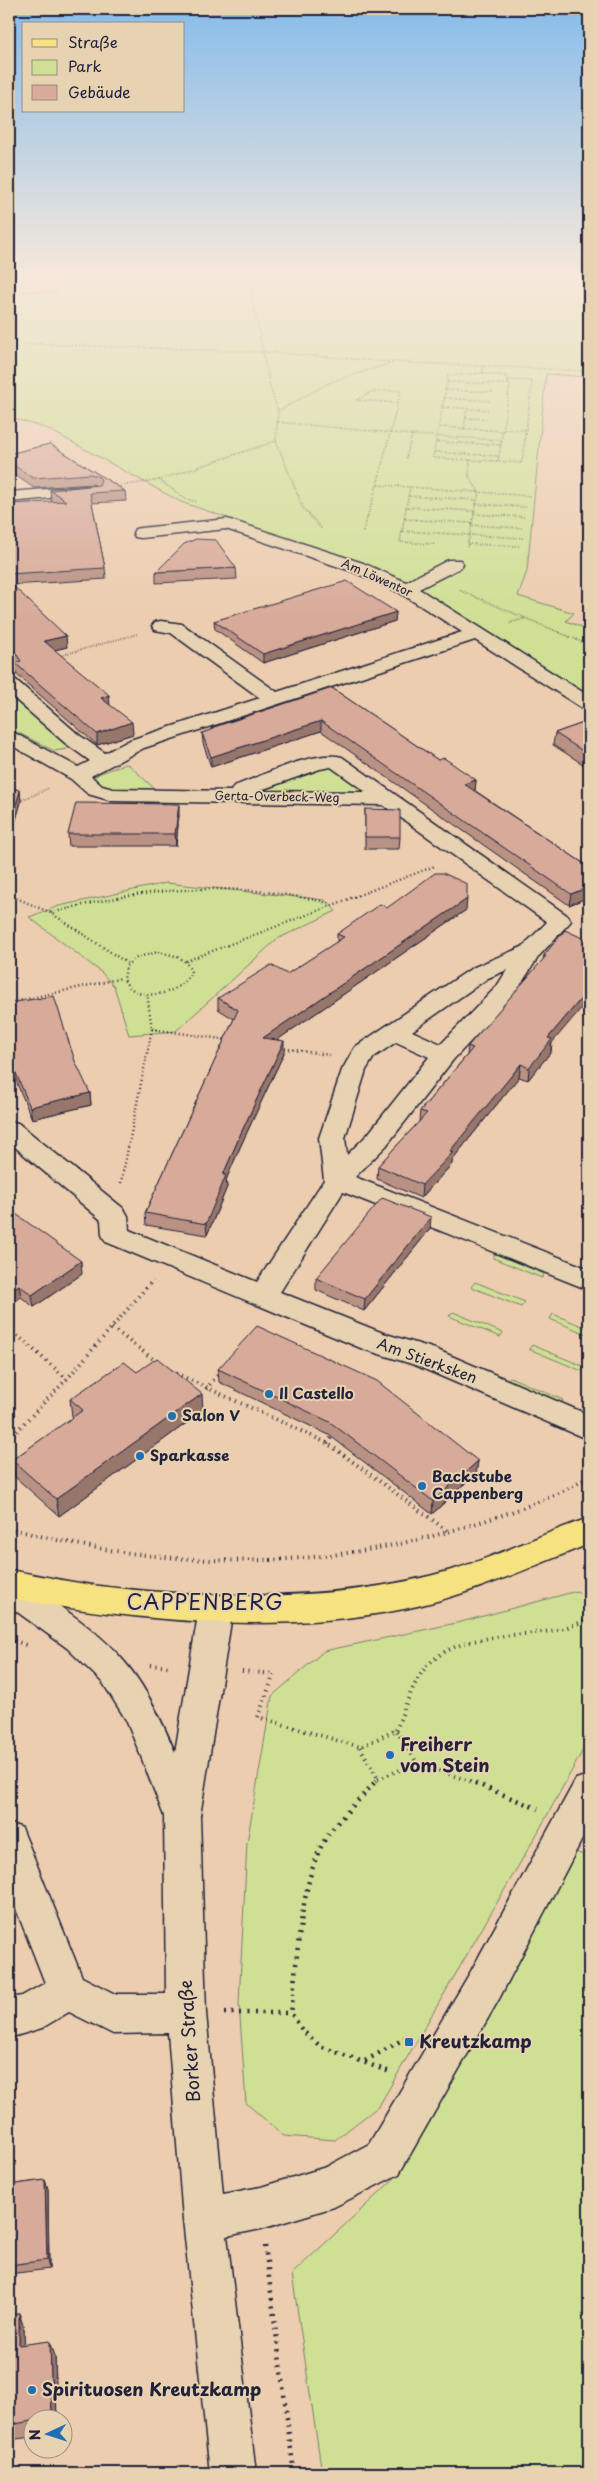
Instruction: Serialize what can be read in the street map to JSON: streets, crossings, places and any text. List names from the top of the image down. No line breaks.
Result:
{"streets":{"street":["Am Löwentor","Gerta-Overbeck-Weg","Am Stierksken","Borker Straße"]},"districts":["CAPPENBERG"],"places":{"other":["Il Castello","Salon V","Sparkasse","Backstube Cappenberg","Freiherr vom Stein","Spirituosen Kreutzkamp"],"transit":["Kreutzkamp"]},"legend":["Straße","Park","Gebäude"],"north":"left"}
